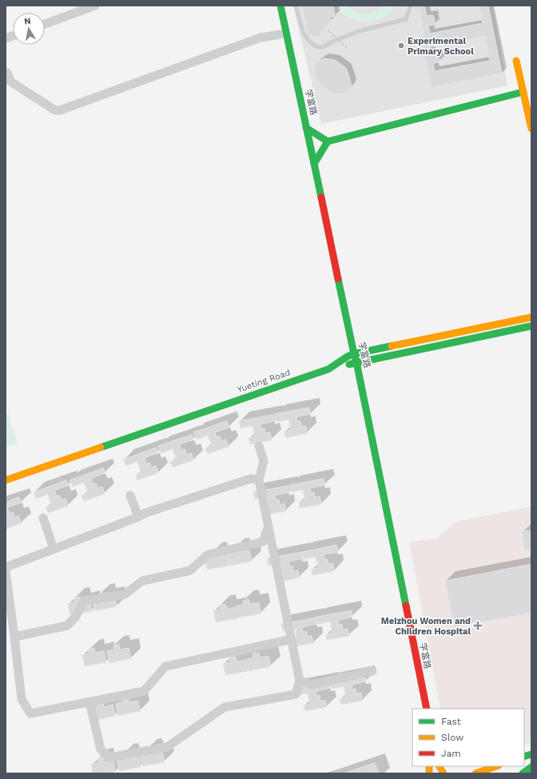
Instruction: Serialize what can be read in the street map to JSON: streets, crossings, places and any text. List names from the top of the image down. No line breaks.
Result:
{"streets":{"main road":["学富路","Yueting Road"]},"crossings":[["学富路","Yueting Road"]],"places":{"other":["Experimental Primary School"],"health":["Meizhou Women and Children Hospital"]},"legend":["Fast","Slow","Jam"],"north":"top"}
